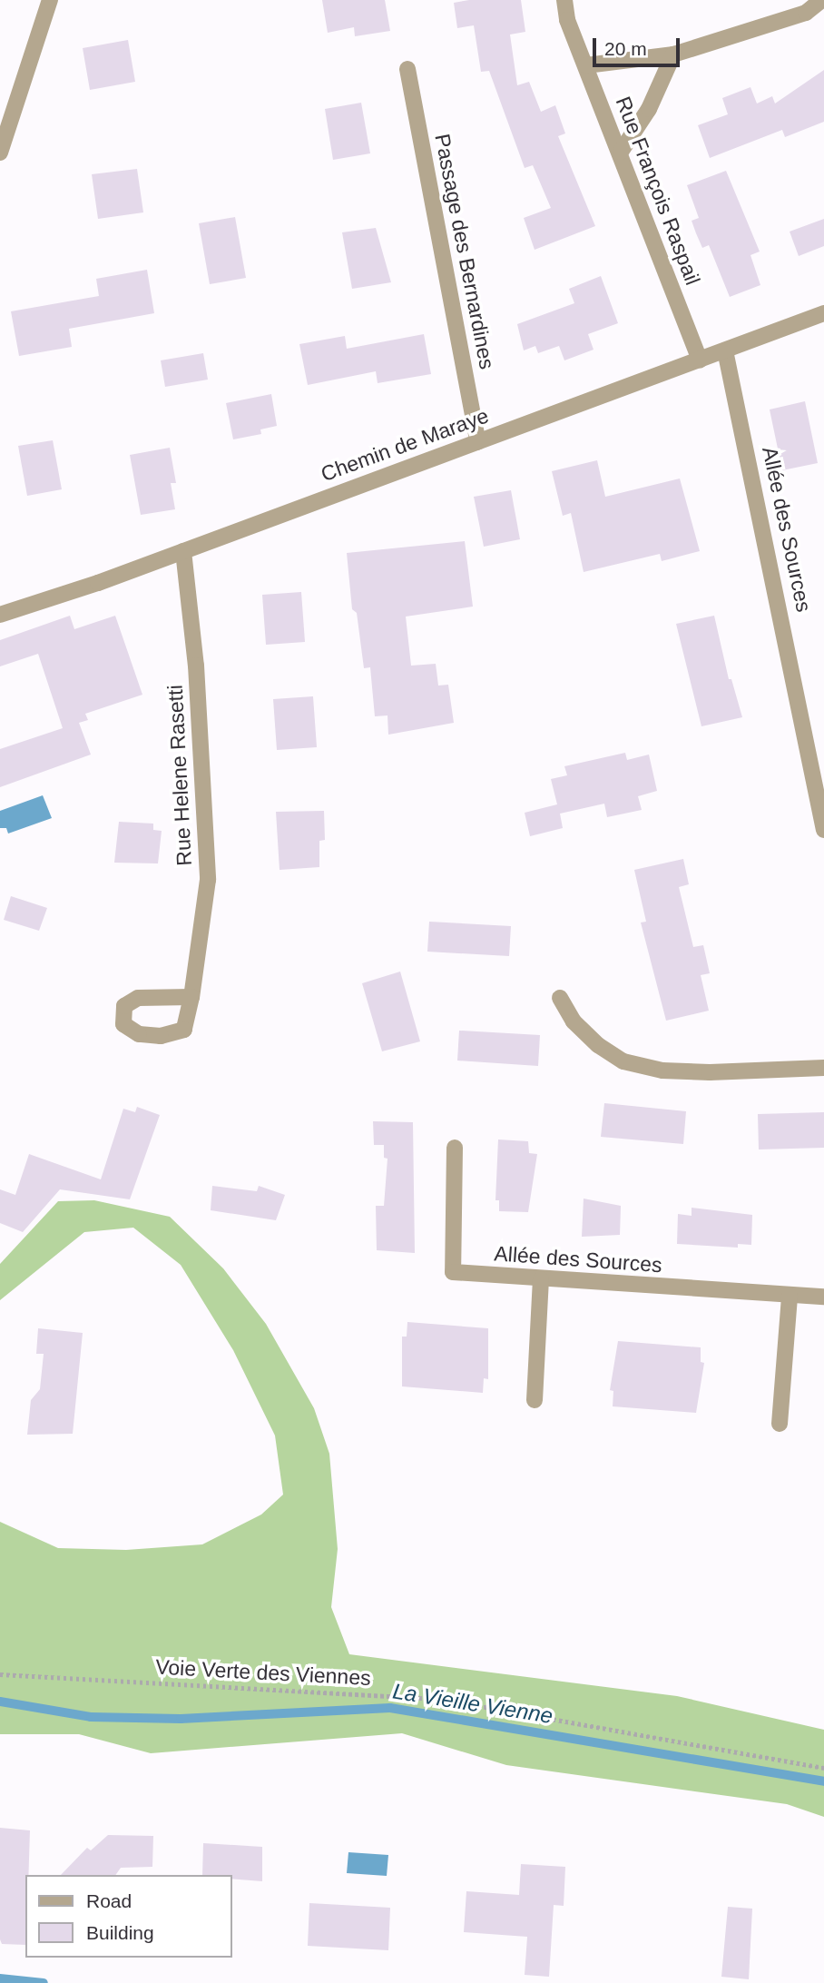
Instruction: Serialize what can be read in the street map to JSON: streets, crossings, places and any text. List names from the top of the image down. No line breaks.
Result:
{"streets":{"street":["Rue François Raspail","Passage des Bernardines","Chemin de Maraye","Allée des Sources","Rue Helene Rasetti"],"path":["Voie Verte des Viennes"]},"crossings":[["Rue François Raspail","Chemin de Maraye"],["Passage des Bernardines","Chemin de Maraye"],["Chemin de Maraye","Allée des Sources"],["Chemin de Maraye","Rue Helene Rasetti"]],"water":["La Vieille Vienne"],"legend":["Road","Building"],"scale_bar":"20 m"}
